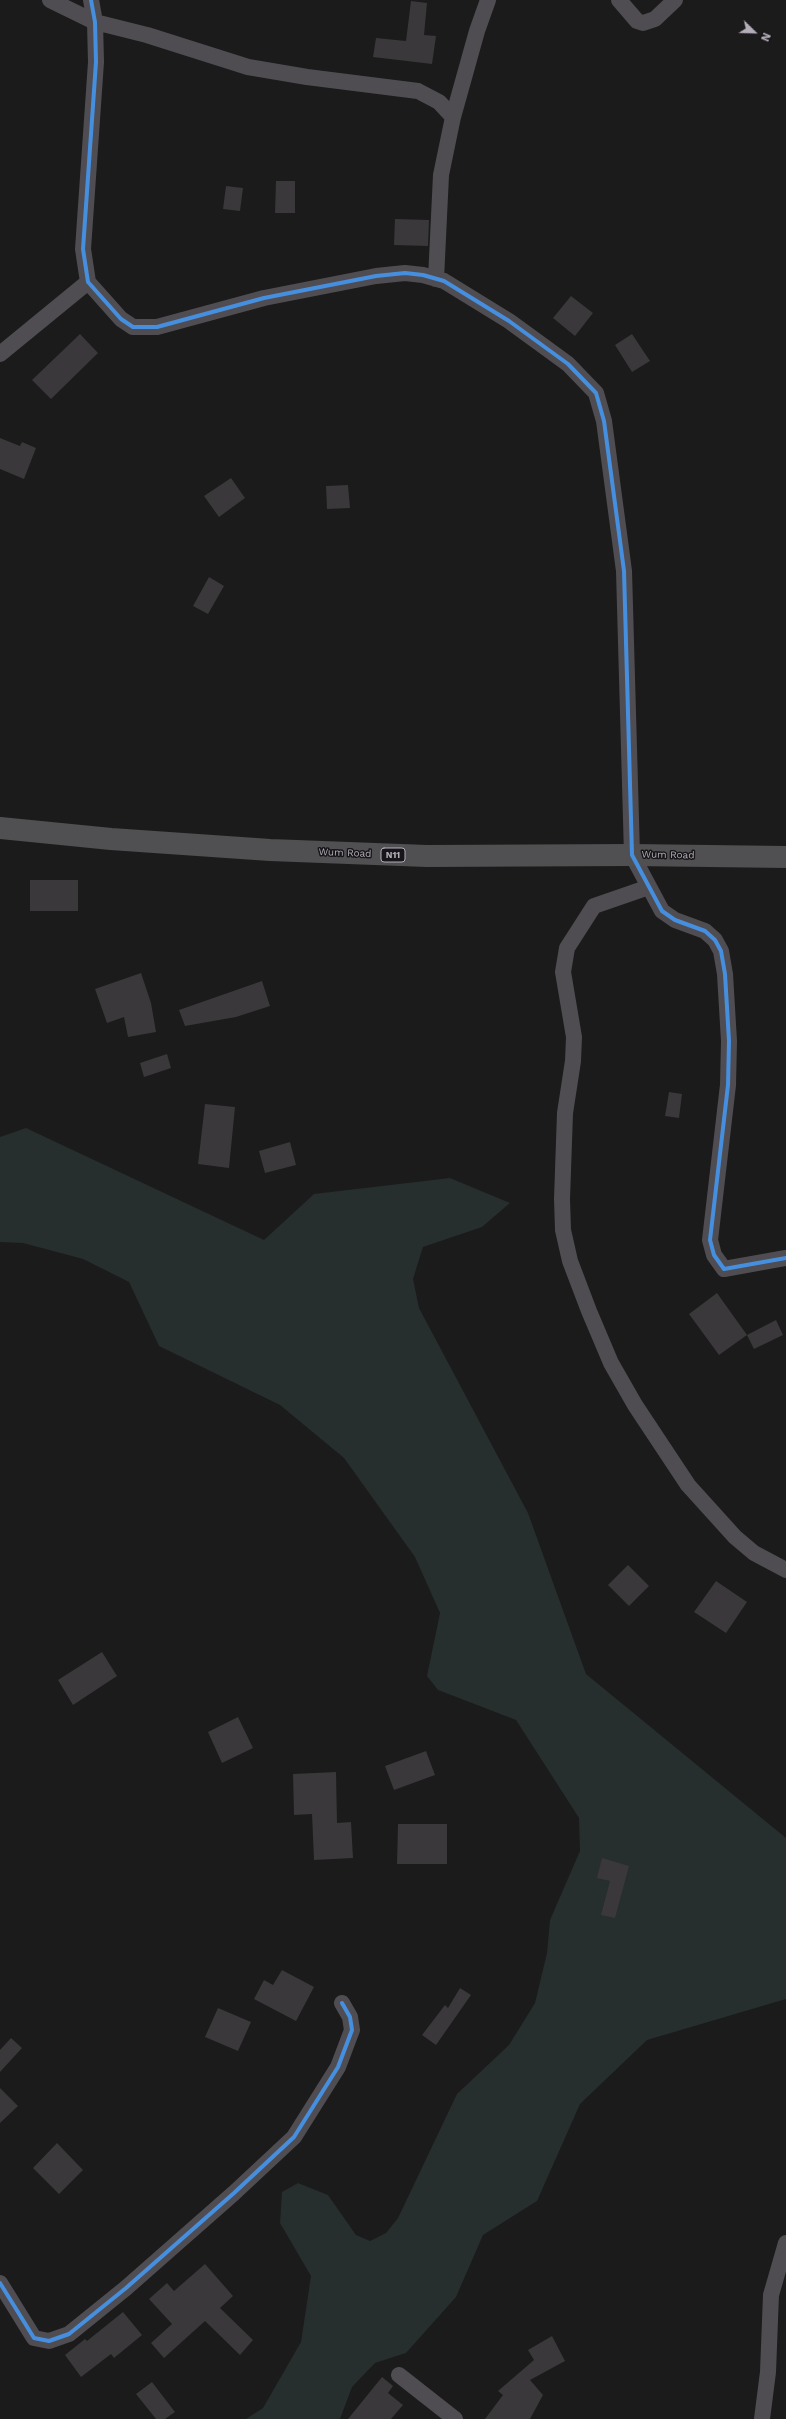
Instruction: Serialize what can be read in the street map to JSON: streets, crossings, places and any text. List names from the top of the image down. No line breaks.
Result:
{"streets":{"highway":["Wum Road","N11"]},"north":"bottom right"}
